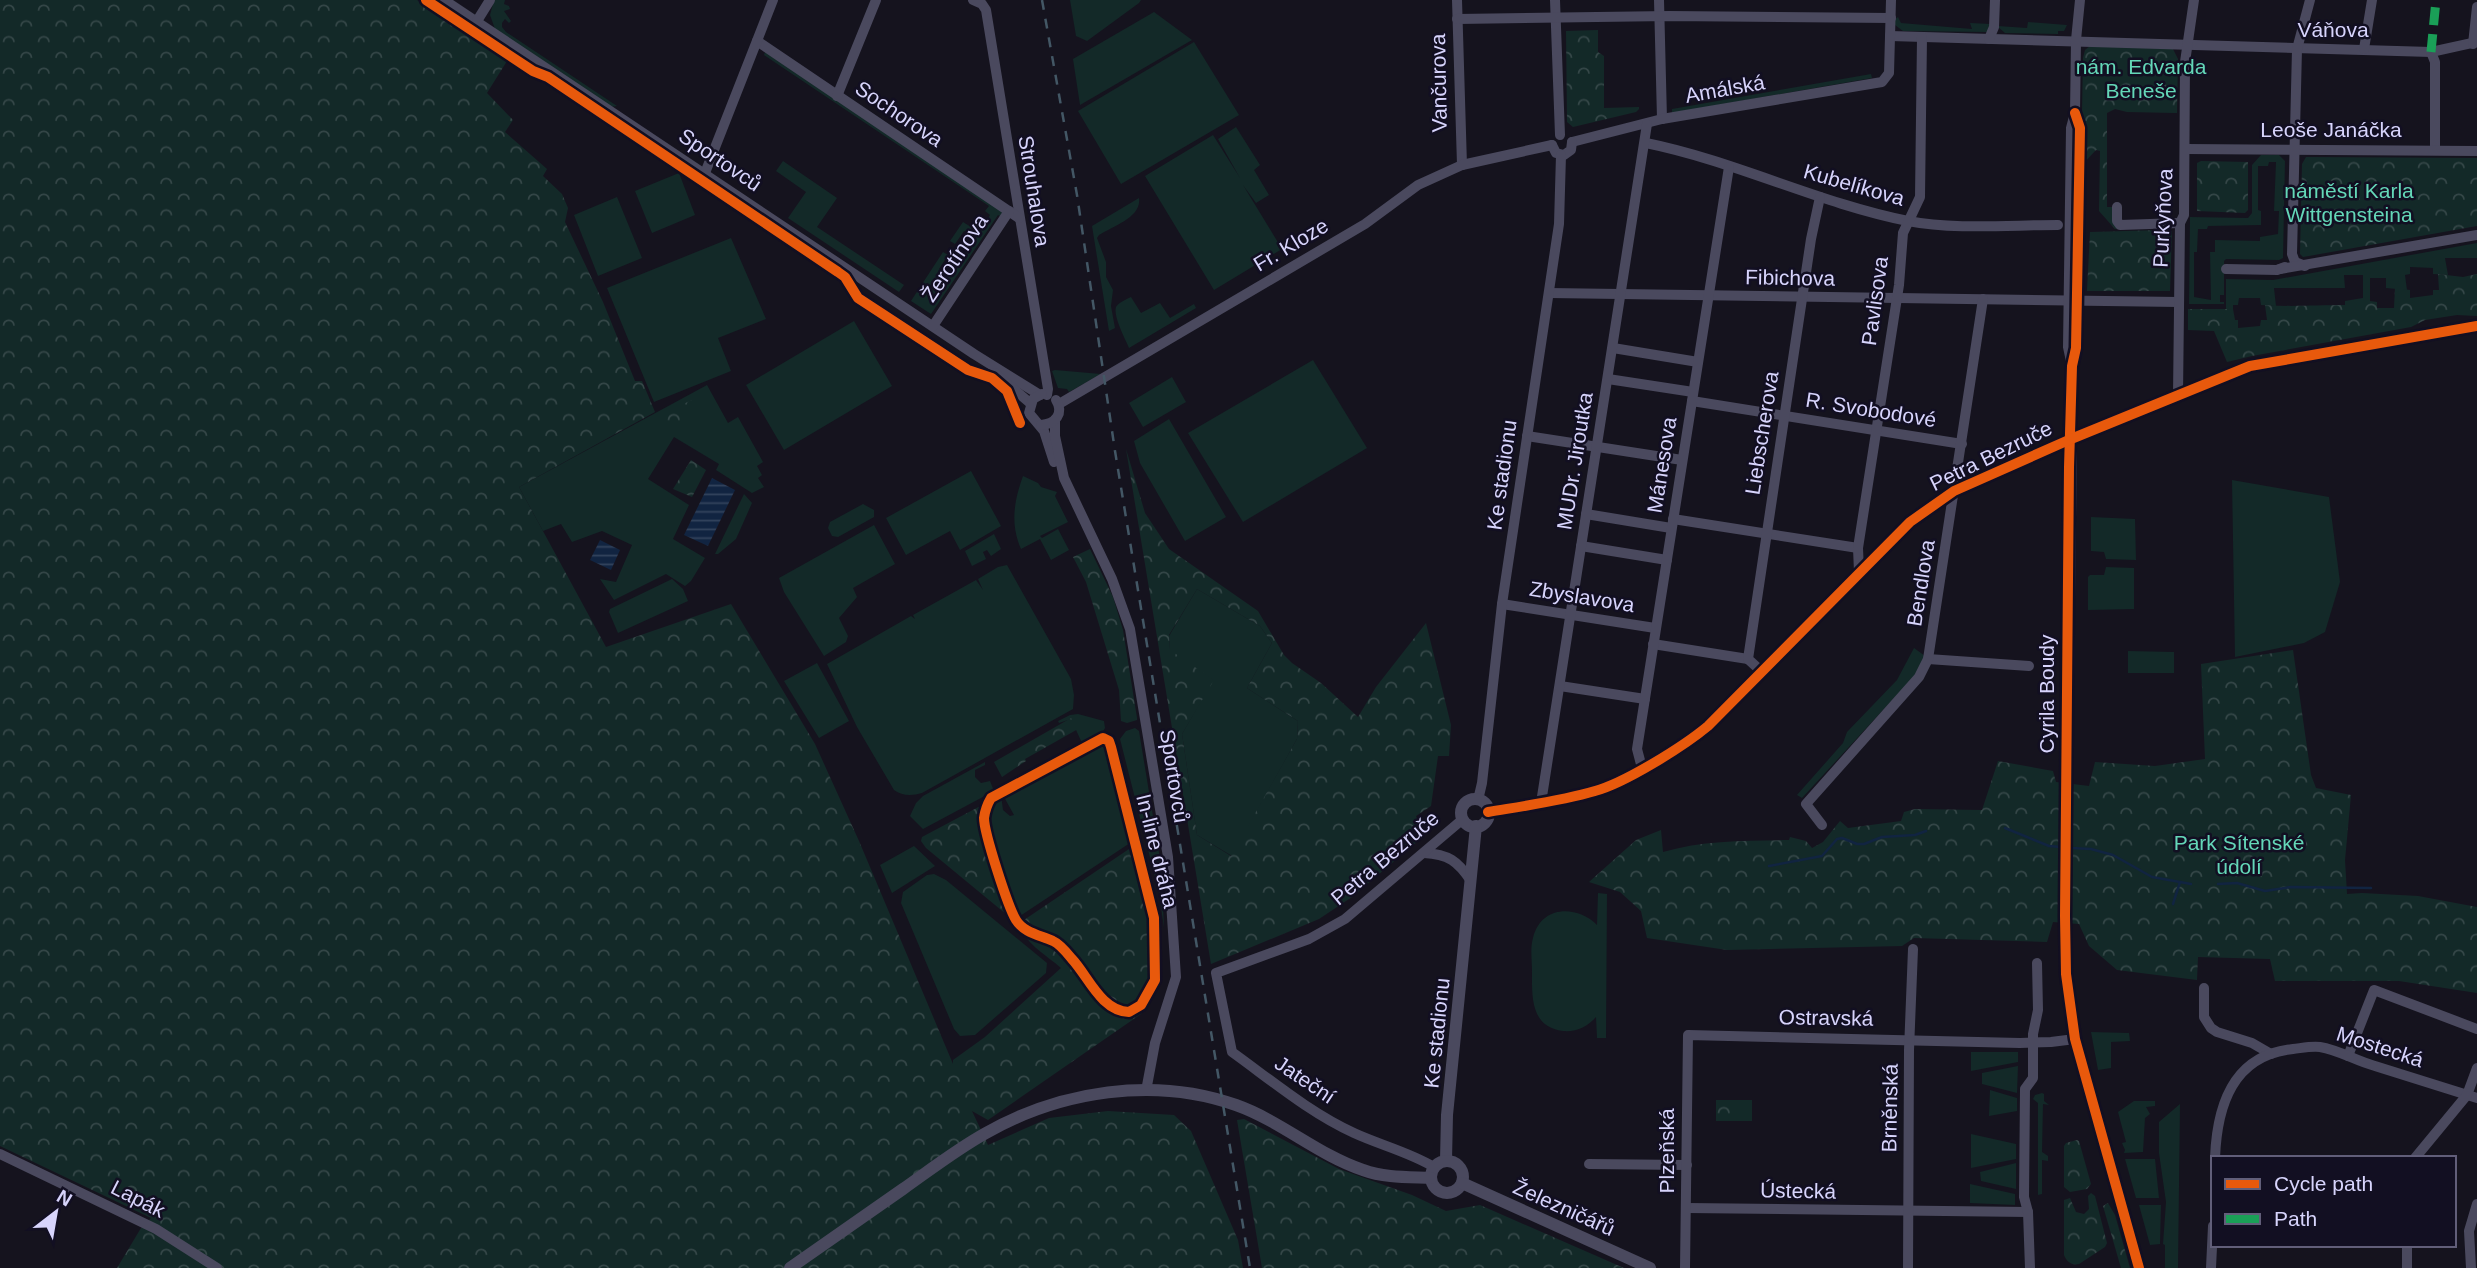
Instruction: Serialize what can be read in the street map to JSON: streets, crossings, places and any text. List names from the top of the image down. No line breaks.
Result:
{"streets":{"street":["Váňova","Vančurova","Amálská","Sochorova","Leoše Janáčka","Sportovců","Kubelíkova","Strouhalova","Purkyňova","Fr. Kloze","Žerotínova","Fibichova","Pavlisova","R. Svobodové","Liebscherova","Petra Bezruče","MUDr. Jiroutka","Mánesova","Ke stadionu","Bendlova","Zbyslavova","Cyrila Boudy","Ostravská","Mostecká","Jateční","Brněnská","Plzeňská","Ústecká","Lapák","Železničářů"],"cycle path":["In-line dráha"]},"crossings":[["Váňova","Purkyňova"],["Vančurova","Fr. Kloze"],["Amálská","Fr. Kloze"],["Amálská","MUDr. Jiroutka"],["Amálská","Ke stadionu"],["Sochorova","Strouhalova"],["Sochorova","Žerotínova"],["Leoše Janáčka","Purkyňova"],["Sportovců","Strouhalova"],["Sportovců","Fr. Kloze"],["Sportovců","Žerotínova"],["Kubelíkova","Pavlisova"],["Kubelíkova","Liebscherova"],["Kubelíkova","MUDr. Jiroutka"],["Kubelíkova","Mánesova"],["Strouhalova","Fr. Kloze"],["Purkyňova","Fibichova"],["Purkyňova","Petra Bezruče"],["Fr. Kloze","Ke stadionu"],["Fibichova","Pavlisova"],["Fibichova","Liebscherova"],["Fibichova","MUDr. Jiroutka"],["Fibichova","Mánesova"],["Fibichova","Ke stadionu"],["Fibichova","Bendlova"],["Fibichova","Cyrila Boudy"],["Pavlisova","R. Svobodové"],["Pavlisova","Petra Bezruče"],["R. Svobodové","Liebscherova"],["R. Svobodové","MUDr. Jiroutka"],["R. Svobodové","Mánesova"],["R. Svobodové","Bendlova"],["Petra Bezruče","MUDr. Jiroutka"],["Petra Bezruče","Mánesova"],["Petra Bezruče","Ke stadionu"],["Petra Bezruče","Bendlova"],["Petra Bezruče","Cyrila Boudy"],["Petra Bezruče","Jateční"],["MUDr. Jiroutka","Zbyslavova"],["Mánesova","Zbyslavova"],["Ke stadionu","Zbyslavova"],["Ke stadionu","Jateční"],["Ke stadionu","Železničářů"],["Cyrila Boudy","Ostravská"],["Ostravská","Brněnská"],["Ostravská","Plzeňská"],["Jateční","Železničářů"],["Brněnská","Ústecká"],["Plzeňská","Ústecká"]],"parks":["nám. Edvarda Beneše","náměstí Karla Wittgensteina","Park Sítenské údolí"],"legend":["Cycle path","Path"],"north":"top right"}
